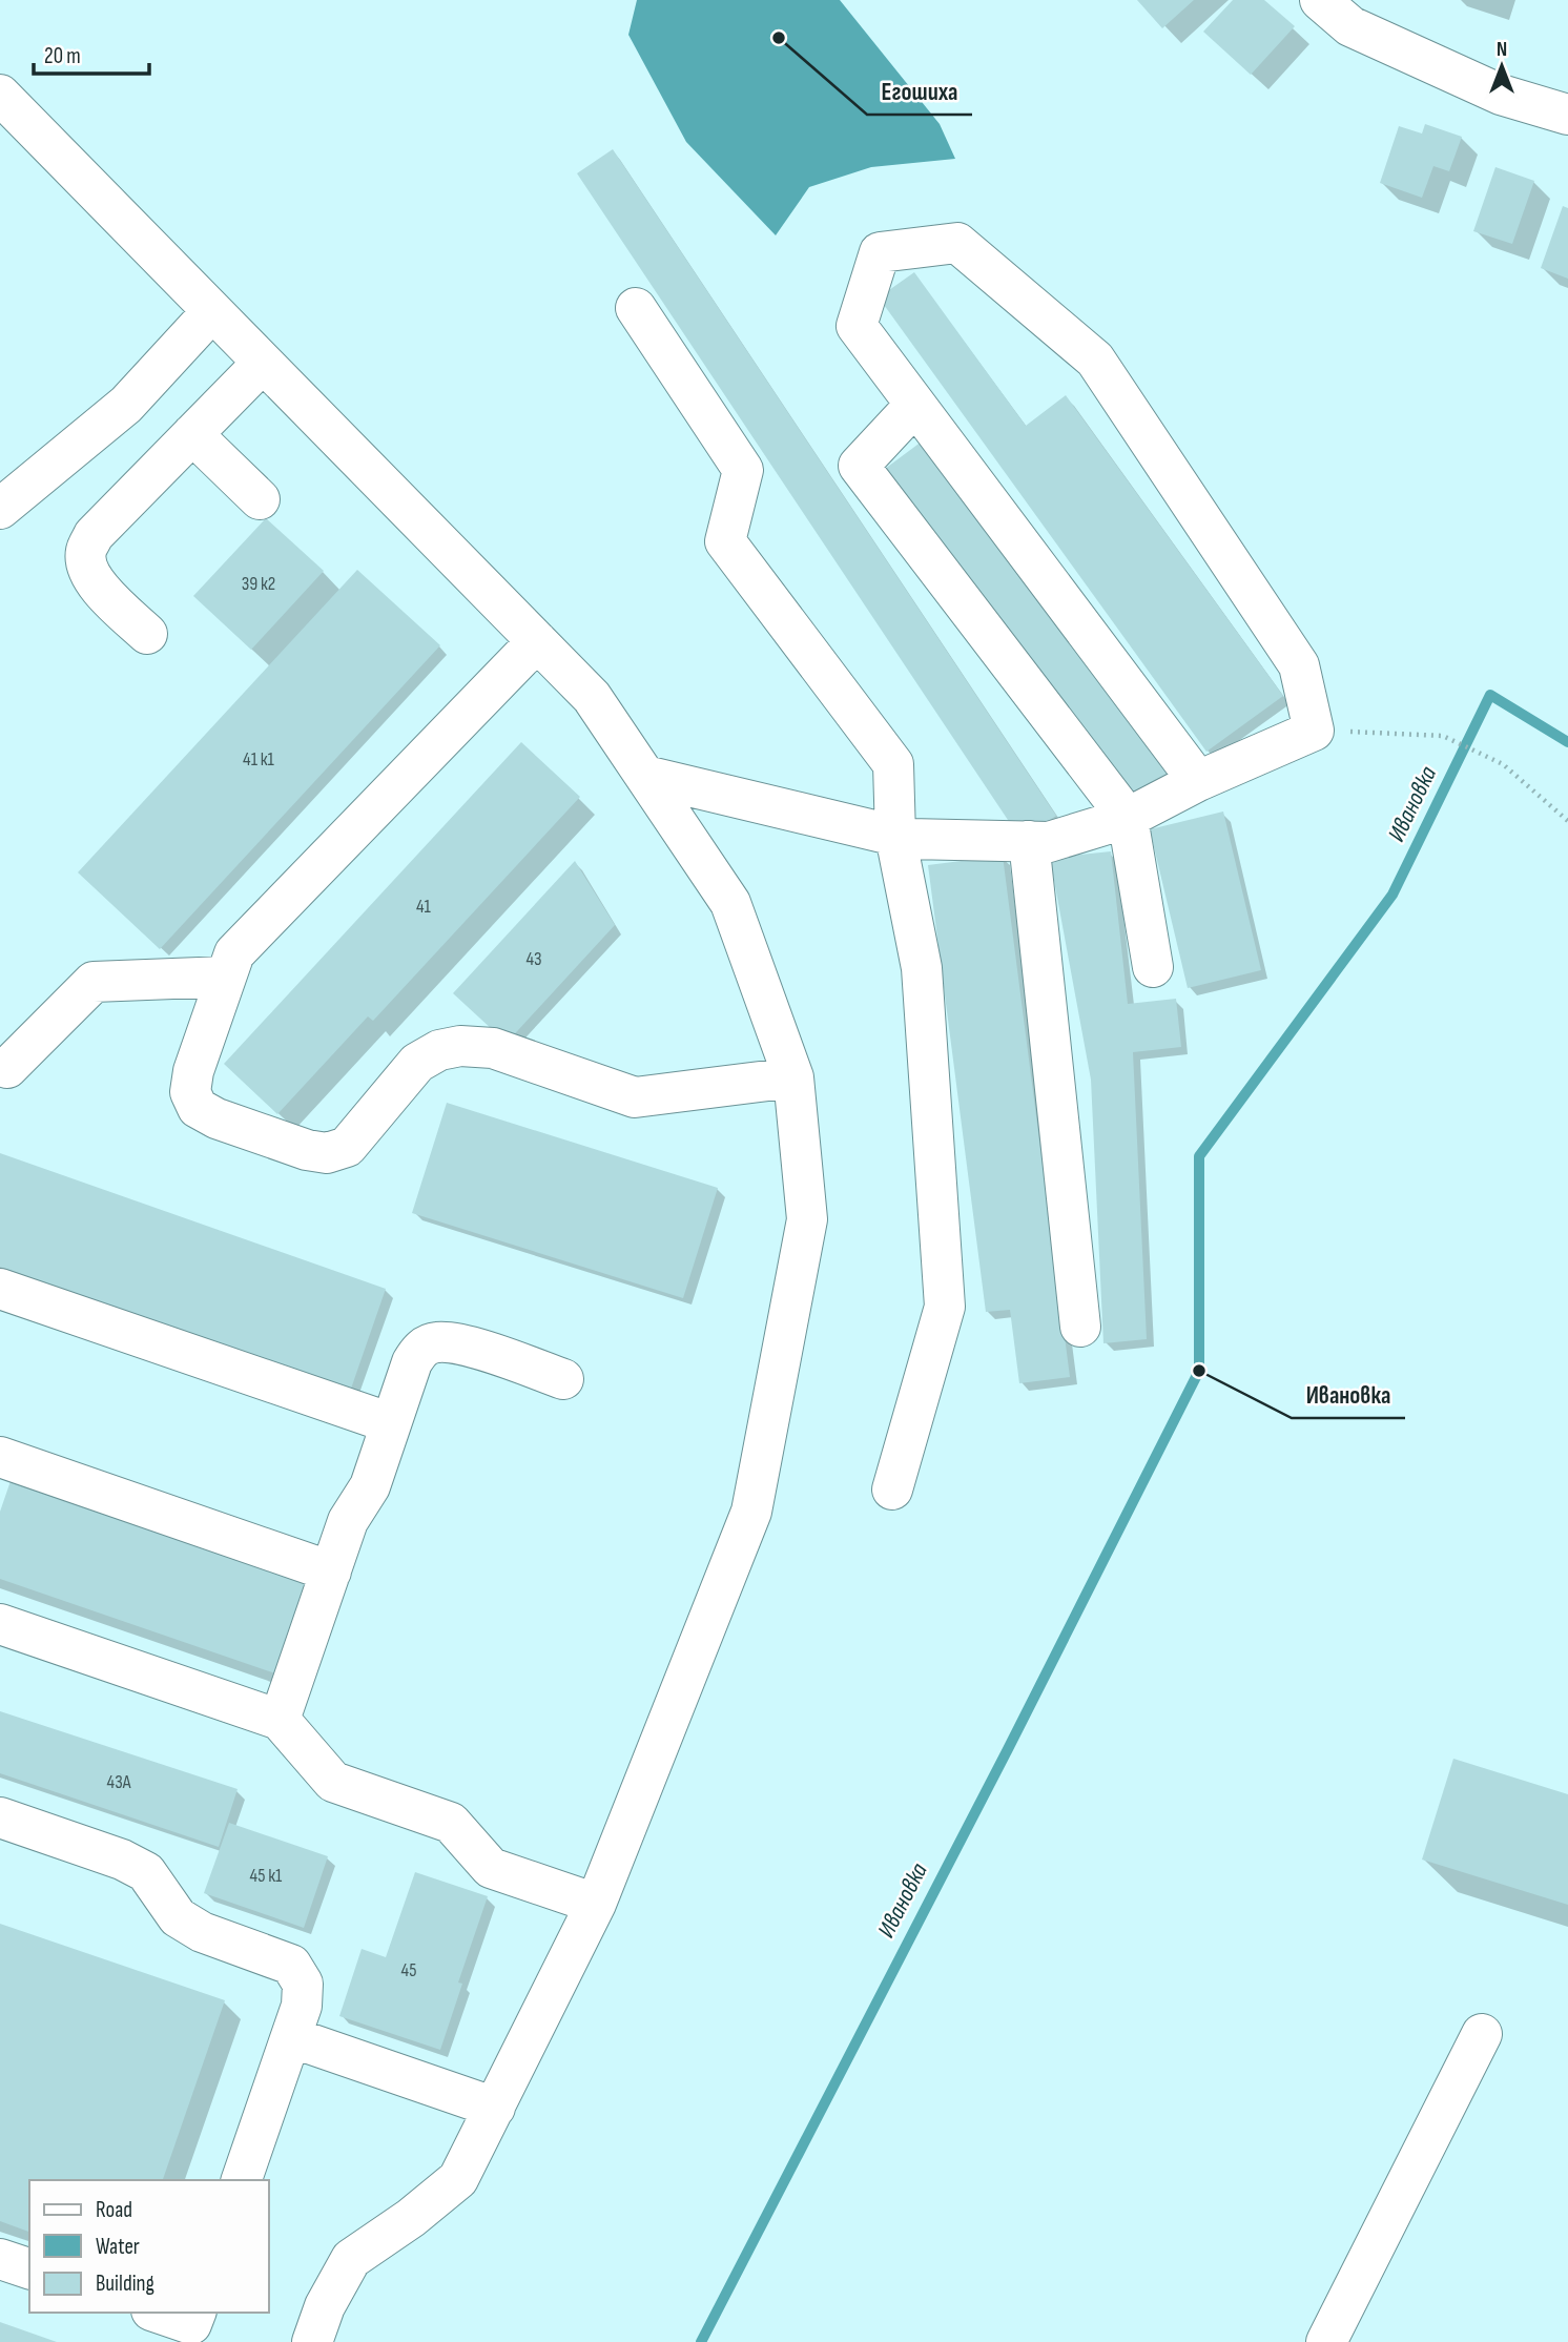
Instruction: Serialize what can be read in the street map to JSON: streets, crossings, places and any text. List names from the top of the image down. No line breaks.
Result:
{"water":["Ивановка"],"places":["Егошиха","Ивановка"],"house_numbers":["39 к2","41 к1","41","43","43А","45 к1","45"],"legend":["Road","Water","Building"],"scale_bar":"20 m","north":"top"}
